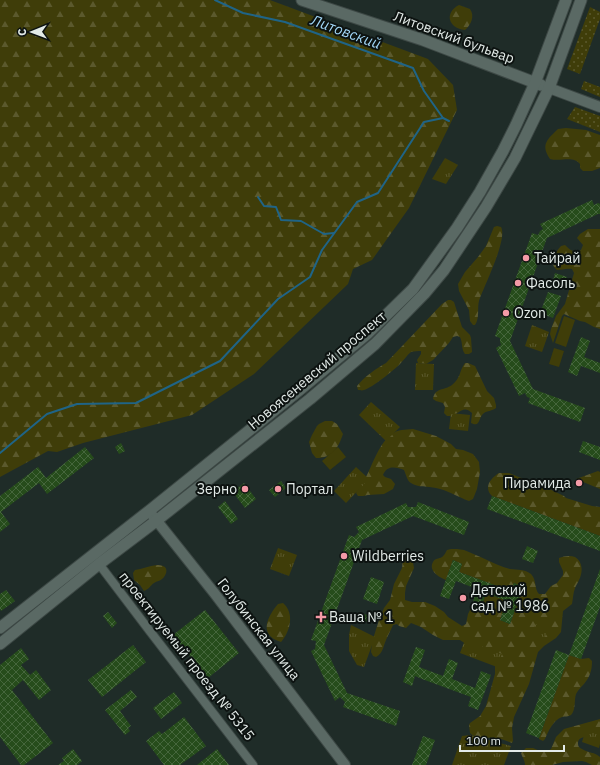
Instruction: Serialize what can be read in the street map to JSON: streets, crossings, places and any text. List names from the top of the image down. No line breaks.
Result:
{"streets":{"main road":["Литовский бульвар","Новоясеневский проспект"],"street":["Голубинская улица","проектируемый проезд № 5315"]},"crossings":[["Литовский бульвар","Новоясеневский проспект"],["Новоясеневский проспект","Голубинская улица"],["Новоясеневский проспект","проектируемый проезд № 5315"]],"water":["Литовский"],"places":{"other":["Тайрай","Фасоль","Ozon","Пирамида","Зерно","Портал","Wildberries","Детский сад № 1986"],"health":["Ваша № 1"]},"scale_bar":"100 m","north":"left"}
